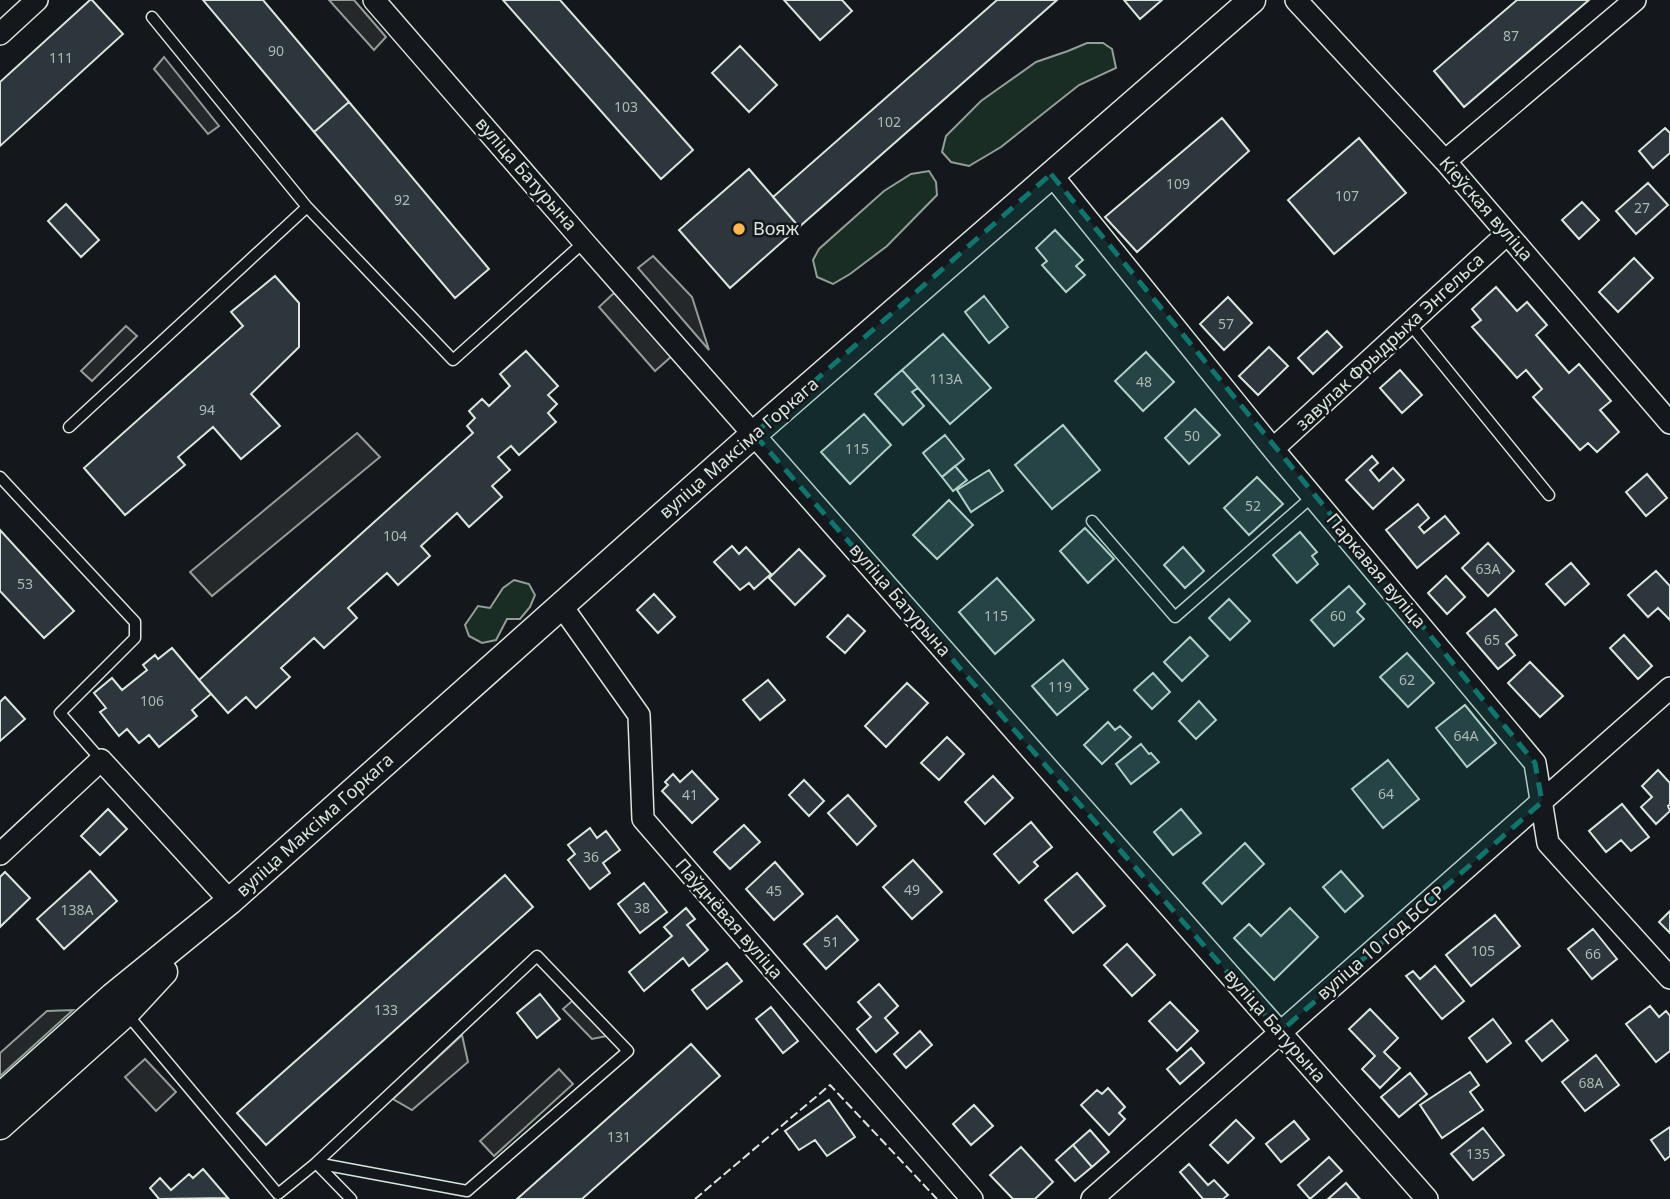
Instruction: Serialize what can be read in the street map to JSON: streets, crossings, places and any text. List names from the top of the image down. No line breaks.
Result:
{"streets":{"street":["вуліца Батурына","Кіеўская вуліца","завулак Фрыдрыха Энгельса","вуліца Максіма Горкага","Паркавая вуліца","Паўднёвая вуліца","вуліца 10 год БССР"]},"crossings":[["вуліца Батурына","вуліца Максіма Горкага"],["вуліца Батурына","вуліца 10 год БССР"],["Кіеўская вуліца","завулак Фрыдрыха Энгельса"],["завулак Фрыдрыха Энгельса","Паркавая вуліца"],["вуліца Максіма Горкага","Паркавая вуліца"],["вуліца Максіма Горкага","Паўднёвая вуліца"],["Паркавая вуліца","вуліца 10 год БССР"]],"places":["Вояж"],"house_numbers":["87","90","111","103","102","109","107","92","27","57","113А","48","94","50","115","52","104","63А","53","115","60","65","62","119","106","64А","64","41","36","49","45","38","138А","51","105","66","133","68А","131","135"]}
